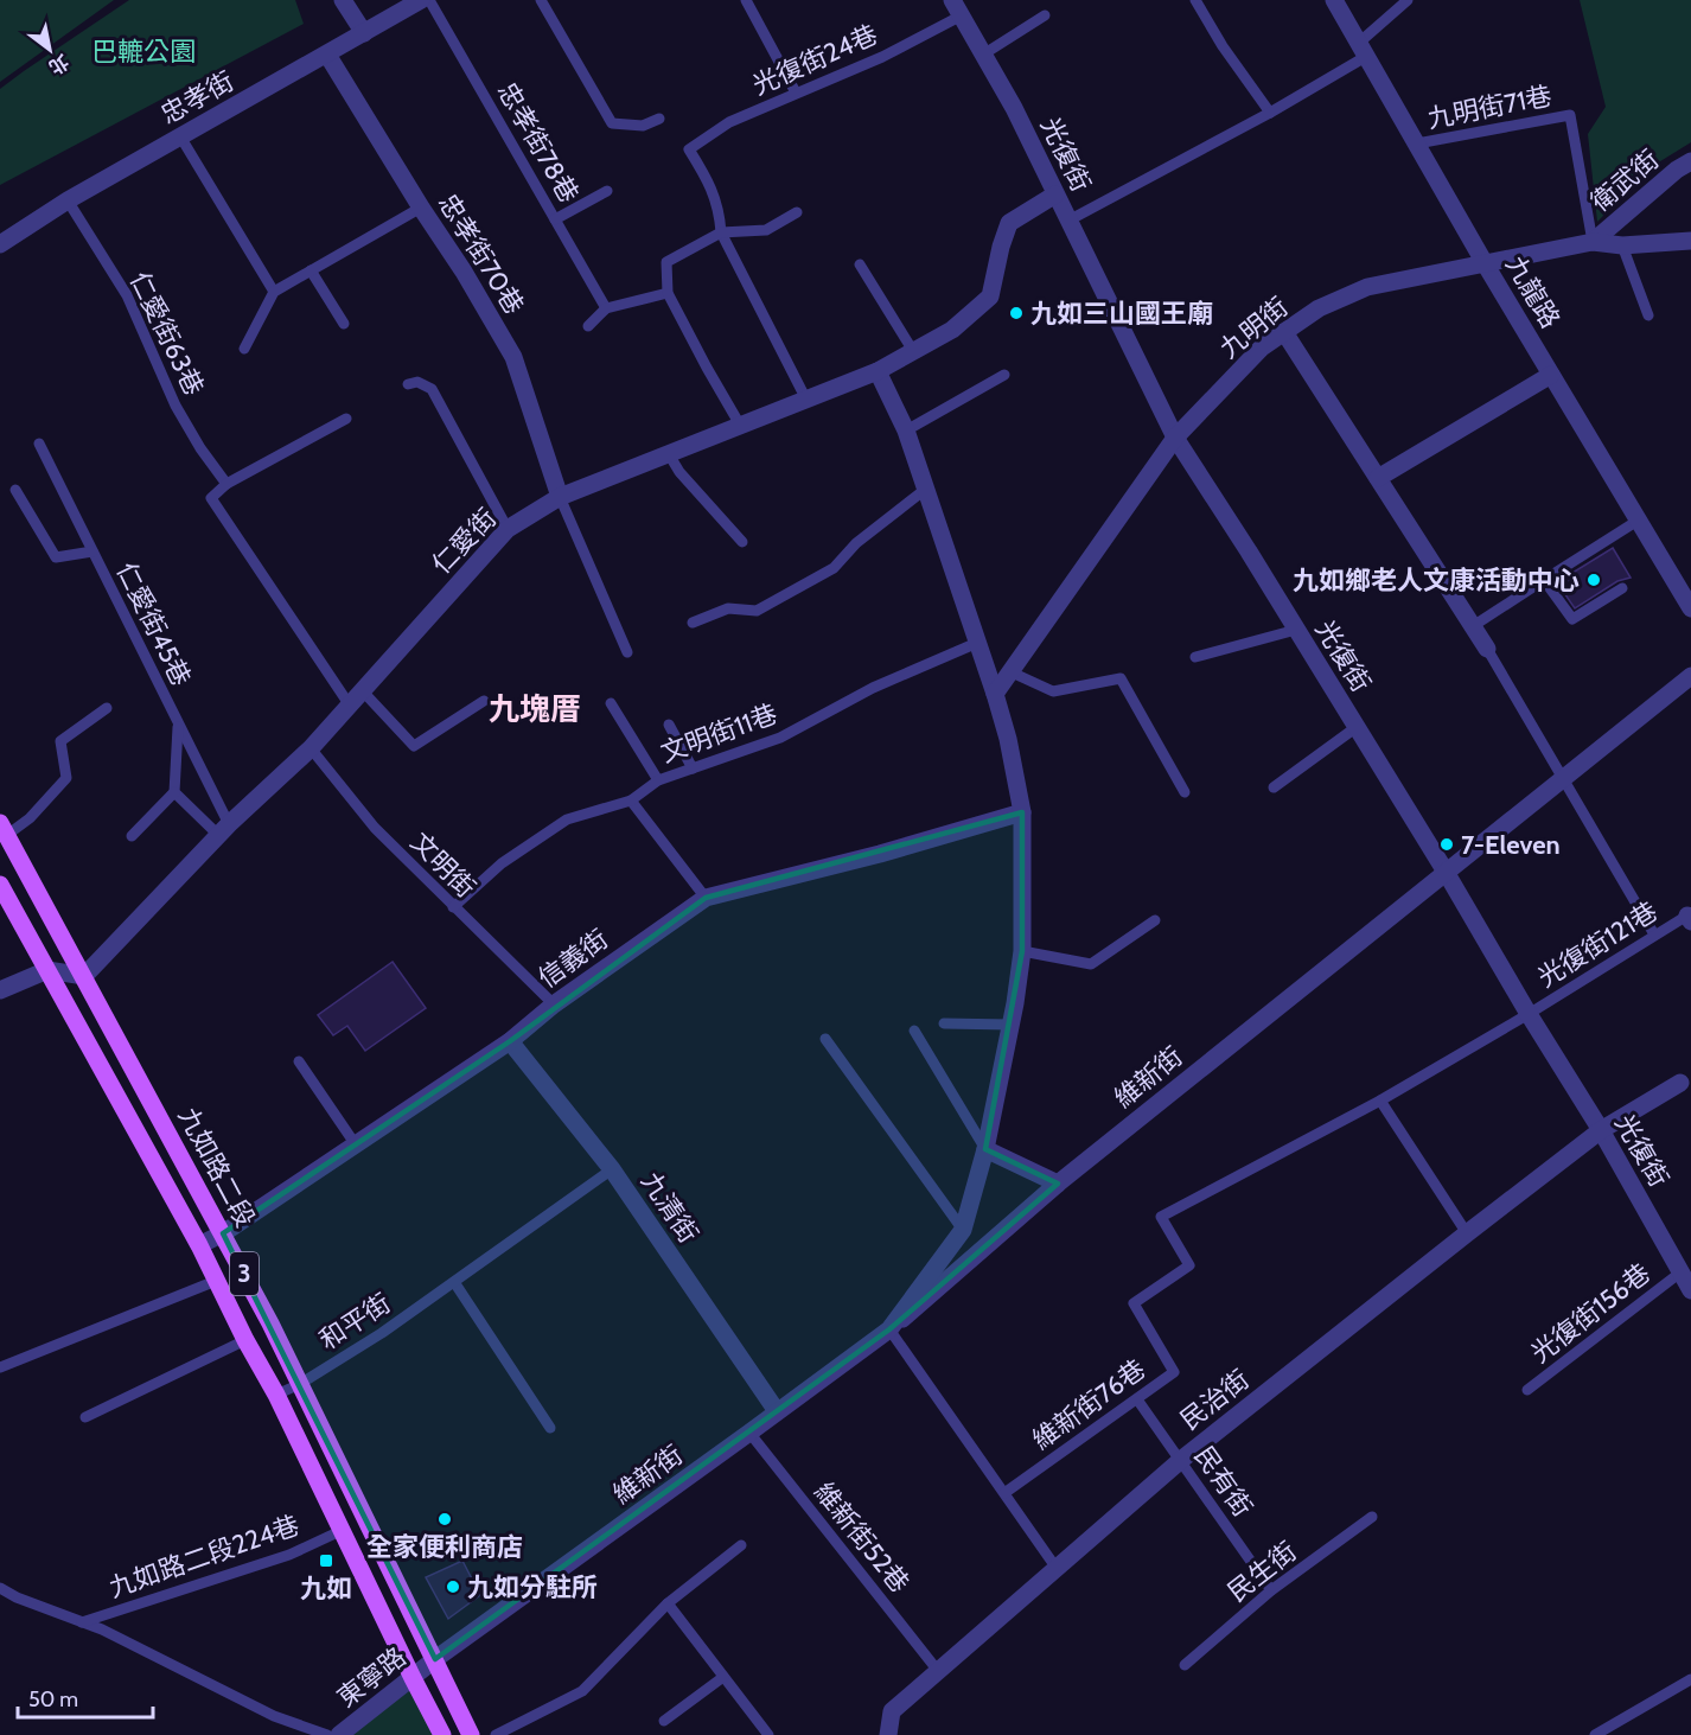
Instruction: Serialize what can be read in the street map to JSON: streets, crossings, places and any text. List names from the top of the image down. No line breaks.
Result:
{"streets":{"main road":["九如路二段","3"],"street":["忠孝街","光復街","衛武街","忠孝街70巷","九龍路","九明街","仁愛街","信義街","維新街","九清街","民治街","東寧路"],"lane":["光復街24巷","九明街71巷","忠孝街78巷","仁愛街63巷","仁愛街45巷","文明街11巷","文明街","光復街121巷","光復街156巷","和平街","維新街76巷","民有街","維新街52巷","九如路二段224巷","民生街"]},"crossings":[["光復街24巷","光復街"],["忠孝街","忠孝街70巷"],["忠孝街","仁愛街63巷"],["九明街71巷","衛武街"],["九明街71巷","九龍路"],["九明街71巷","九明街"],["光復街","九明街"],["光復街","仁愛街"],["光復街","光復街121巷"],["光復街","維新街"],["光復街","光復街156巷"],["光復街","民治街"],["衛武街","九明街"],["忠孝街70巷","仁愛街"],["九龍路","九明街"],["九明街","維新街"],["仁愛街","仁愛街45巷"],["仁愛街","文明街"],["仁愛街","維新街"],["仁愛街","九如路二段"],["文明街11巷","文明街"],["文明街11巷","維新街"],["文明街","信義街"],["光復街121巷","維新街76巷"],["信義街","維新街"],["信義街","九如路二段"],["信義街","九清街"],["維新街","九如路二段"],["維新街","九清街"],["維新街","維新街52巷"],["維新街","東寧路"],["九如路二段","和平街"],["九如路二段","九如路二段224巷"],["九如路二段","東寧路"],["九清街","和平街"],["民治街","民有街"],["民治街","維新街52巷"],["維新街76巷","民有街"],["民有街","民生街"]],"districts":["九塊厝"],"parks":["巴轆公園"],"places":{"other":["九如三山國王廟","九如鄉老人文康活動中心","7-Eleven","全家便利商店","九如分駐所"],"transit":["九如"]},"scale_bar":"50 m","north":"bottom right"}
